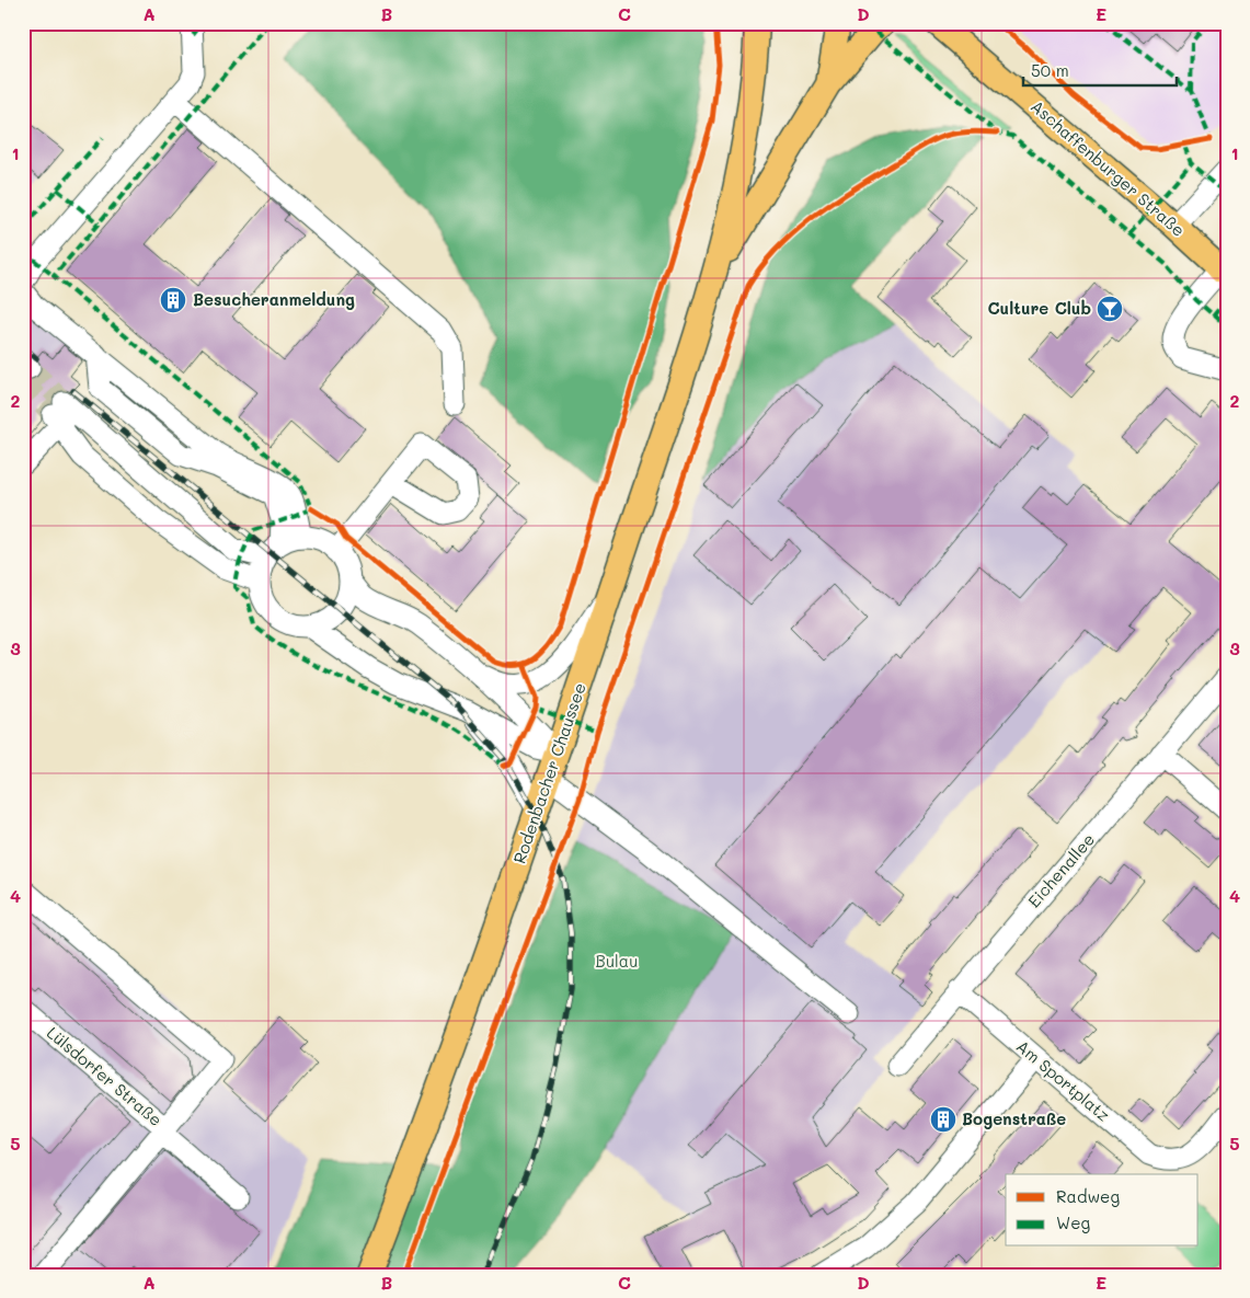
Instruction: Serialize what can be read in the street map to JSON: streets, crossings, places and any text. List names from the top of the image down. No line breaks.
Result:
{"streets":{"main road":["Aschaffenburger Straße","Rodenbacher Chaussee"],"street":["Eichenallee","Lülsdorfer Straße","Am Sportplatz"]},"crossings":[["Eichenallee","Am Sportplatz"]],"parks":["Bulau"],"places":{"building":["Besucheranmeldung","Bogenstraße"],"bar":["Culture Club"]},"legend":["Radweg","Weg"],"scale_bar":"50 m","grid":{"columns":["A","B","C","D","E"],"rows":["1","2","3","4","5"]}}
